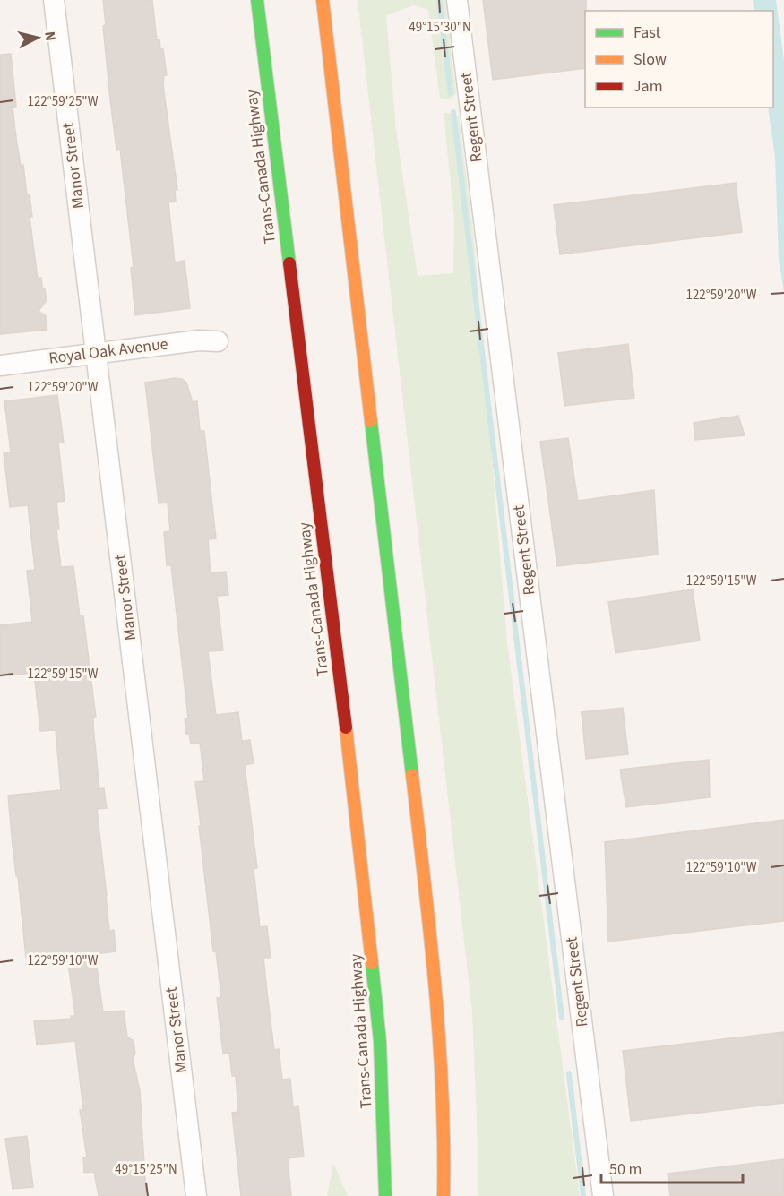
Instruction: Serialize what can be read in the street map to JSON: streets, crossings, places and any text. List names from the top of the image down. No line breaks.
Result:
{"streets":{"highway":["Trans-Canada Highway"],"street":["Regent Street","Manor Street","Royal Oak Avenue"]},"crossings":[["Manor Street","Royal Oak Avenue"]],"legend":["Fast","Slow","Jam"],"scale_bar":"50 m","north":"right","coordinates":["49°15'30\"N","122°59'25\"W","122°59'20\"W","122°59'15\"W","122°59'10\"W","49°15'25\"N"]}
